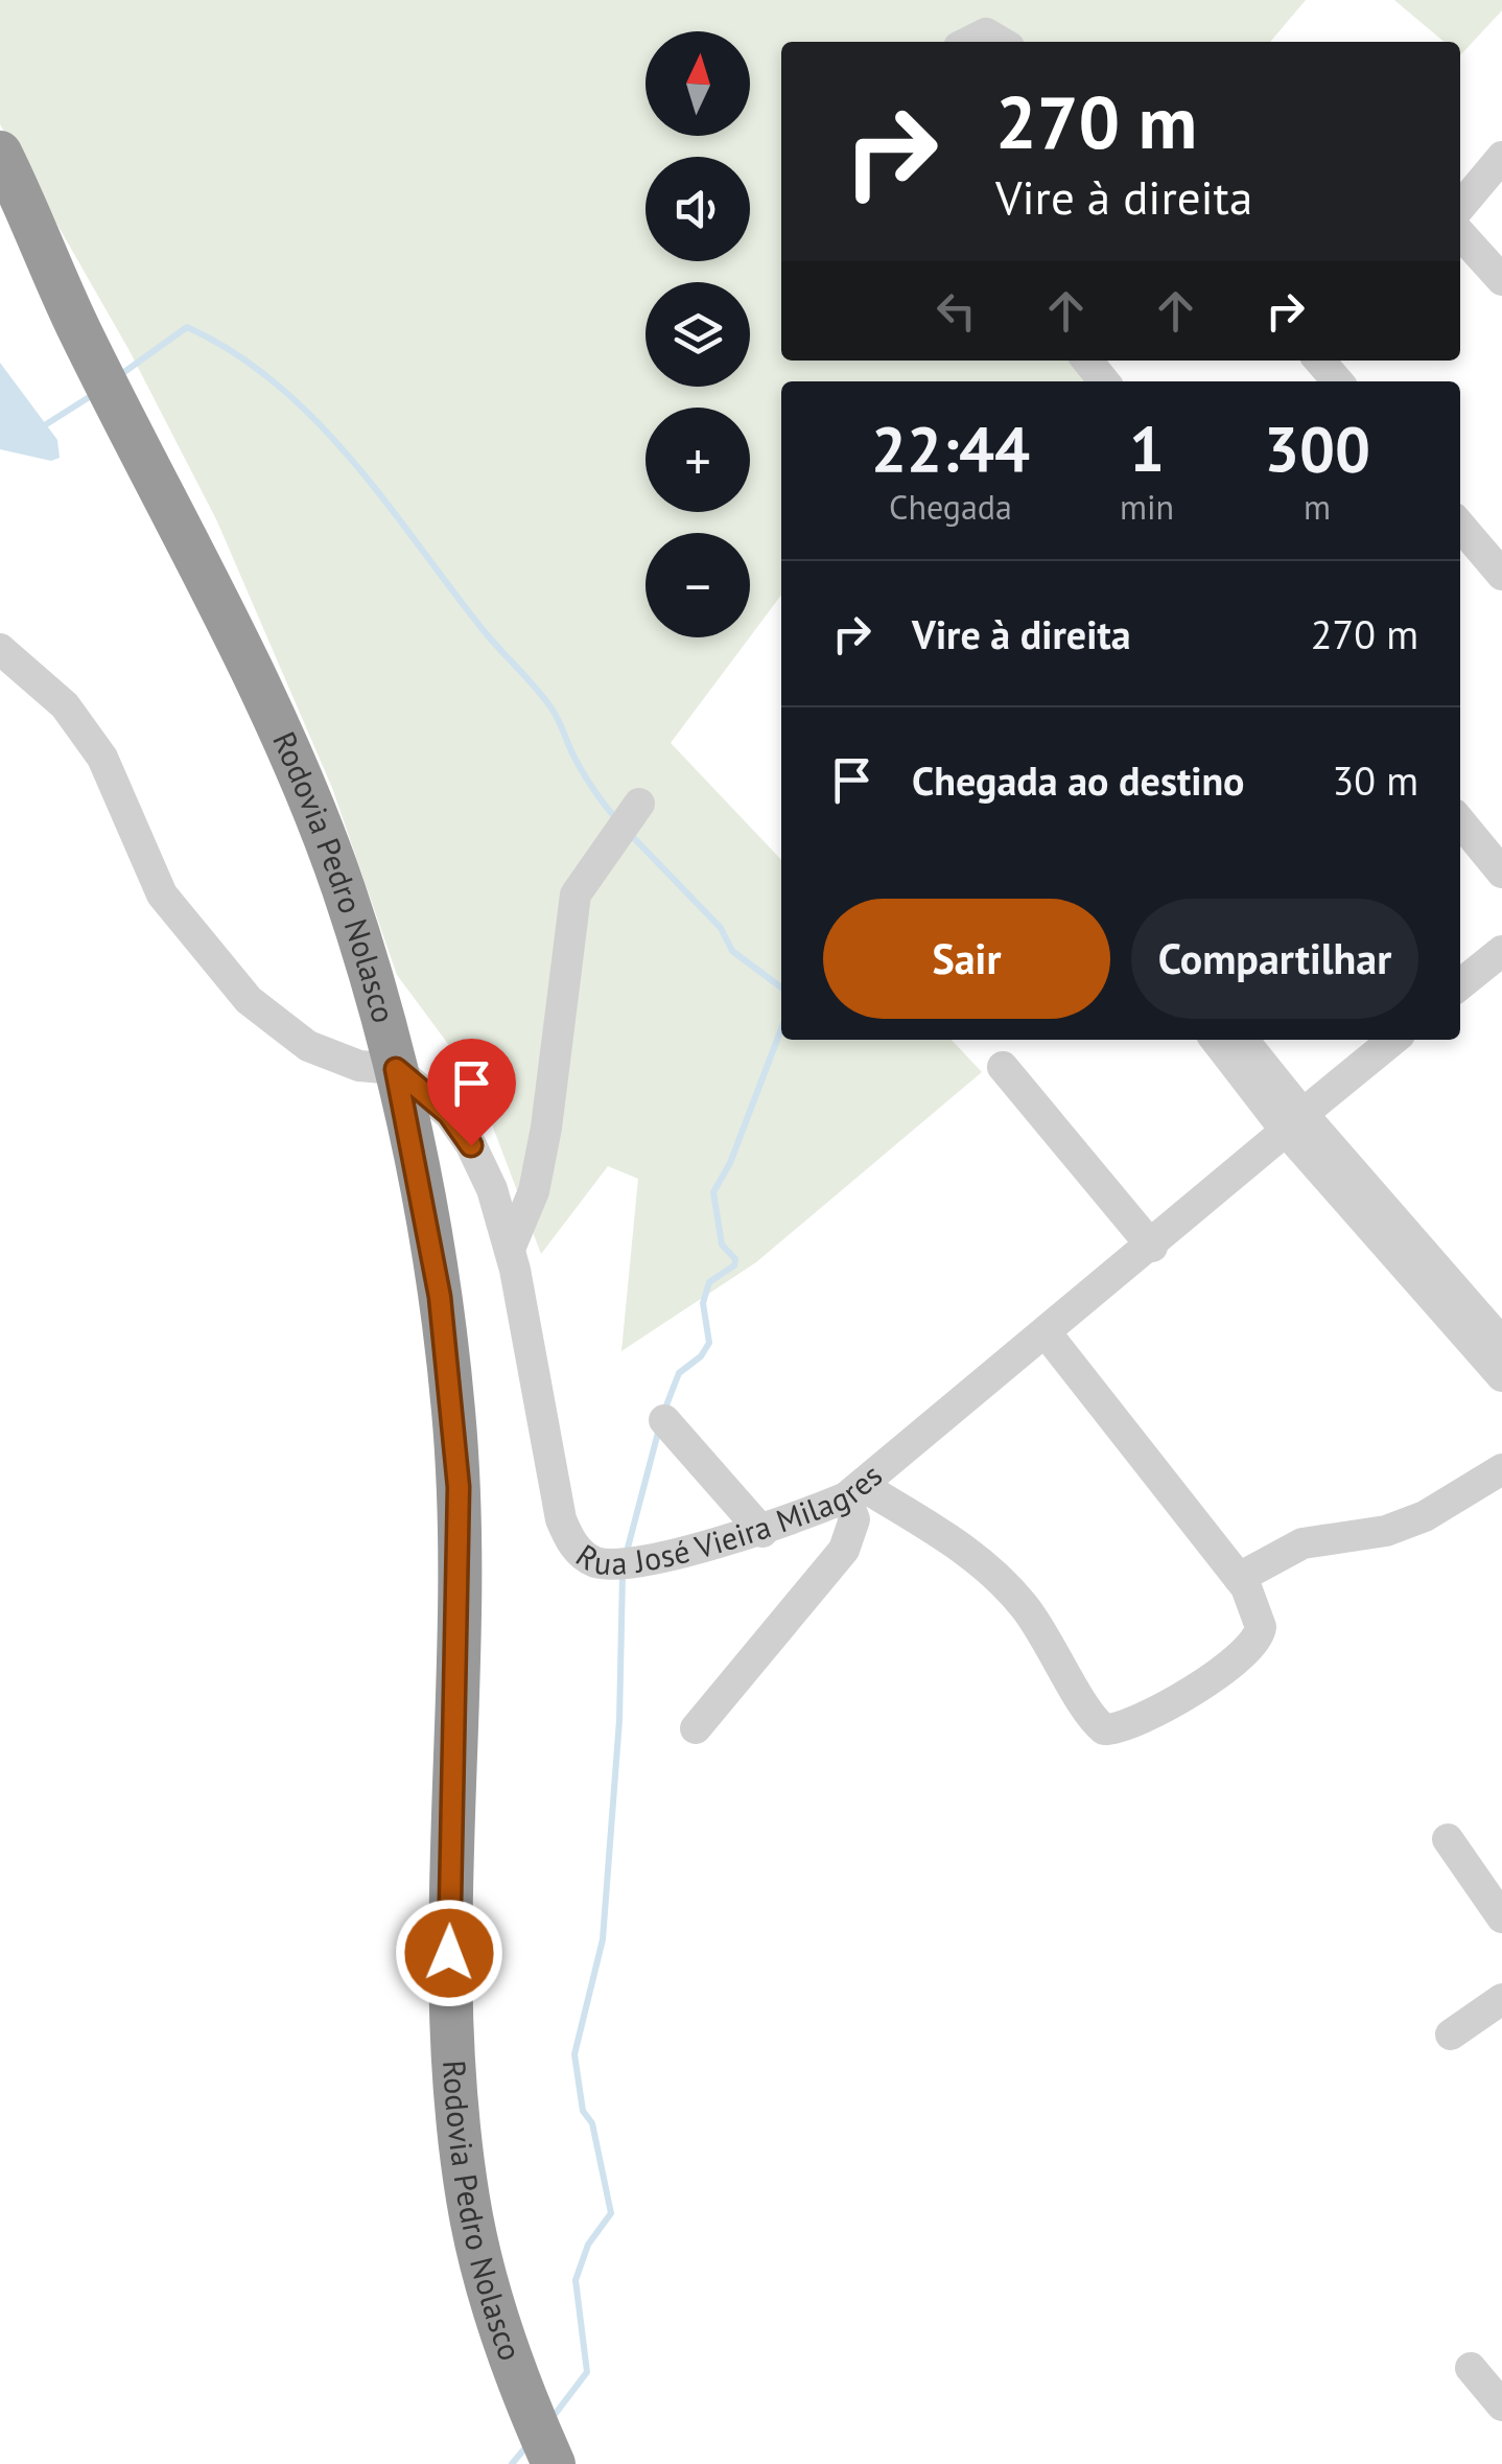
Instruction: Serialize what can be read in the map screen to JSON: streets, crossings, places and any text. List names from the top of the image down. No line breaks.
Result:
{"streets":{"highway":["Rodovia Pedro Nolasco"],"street":["Rua José Vieira Milagres"]},"crossings":[["Rodovia Pedro Nolasco","Rua José Vieira Milagres"]],"north":"top","page":{"map_buttons":["+","−"],"turn":["270 m","Vire à direita"],"eta":["22:44","Chegada","1","min","300","m"],"list":[{"name":"Vire à direita","value":"270 m"},{"name":"Chegada ao destino","value":"30 m"}],"buttons":["Sair","Compartilhar"]}}
